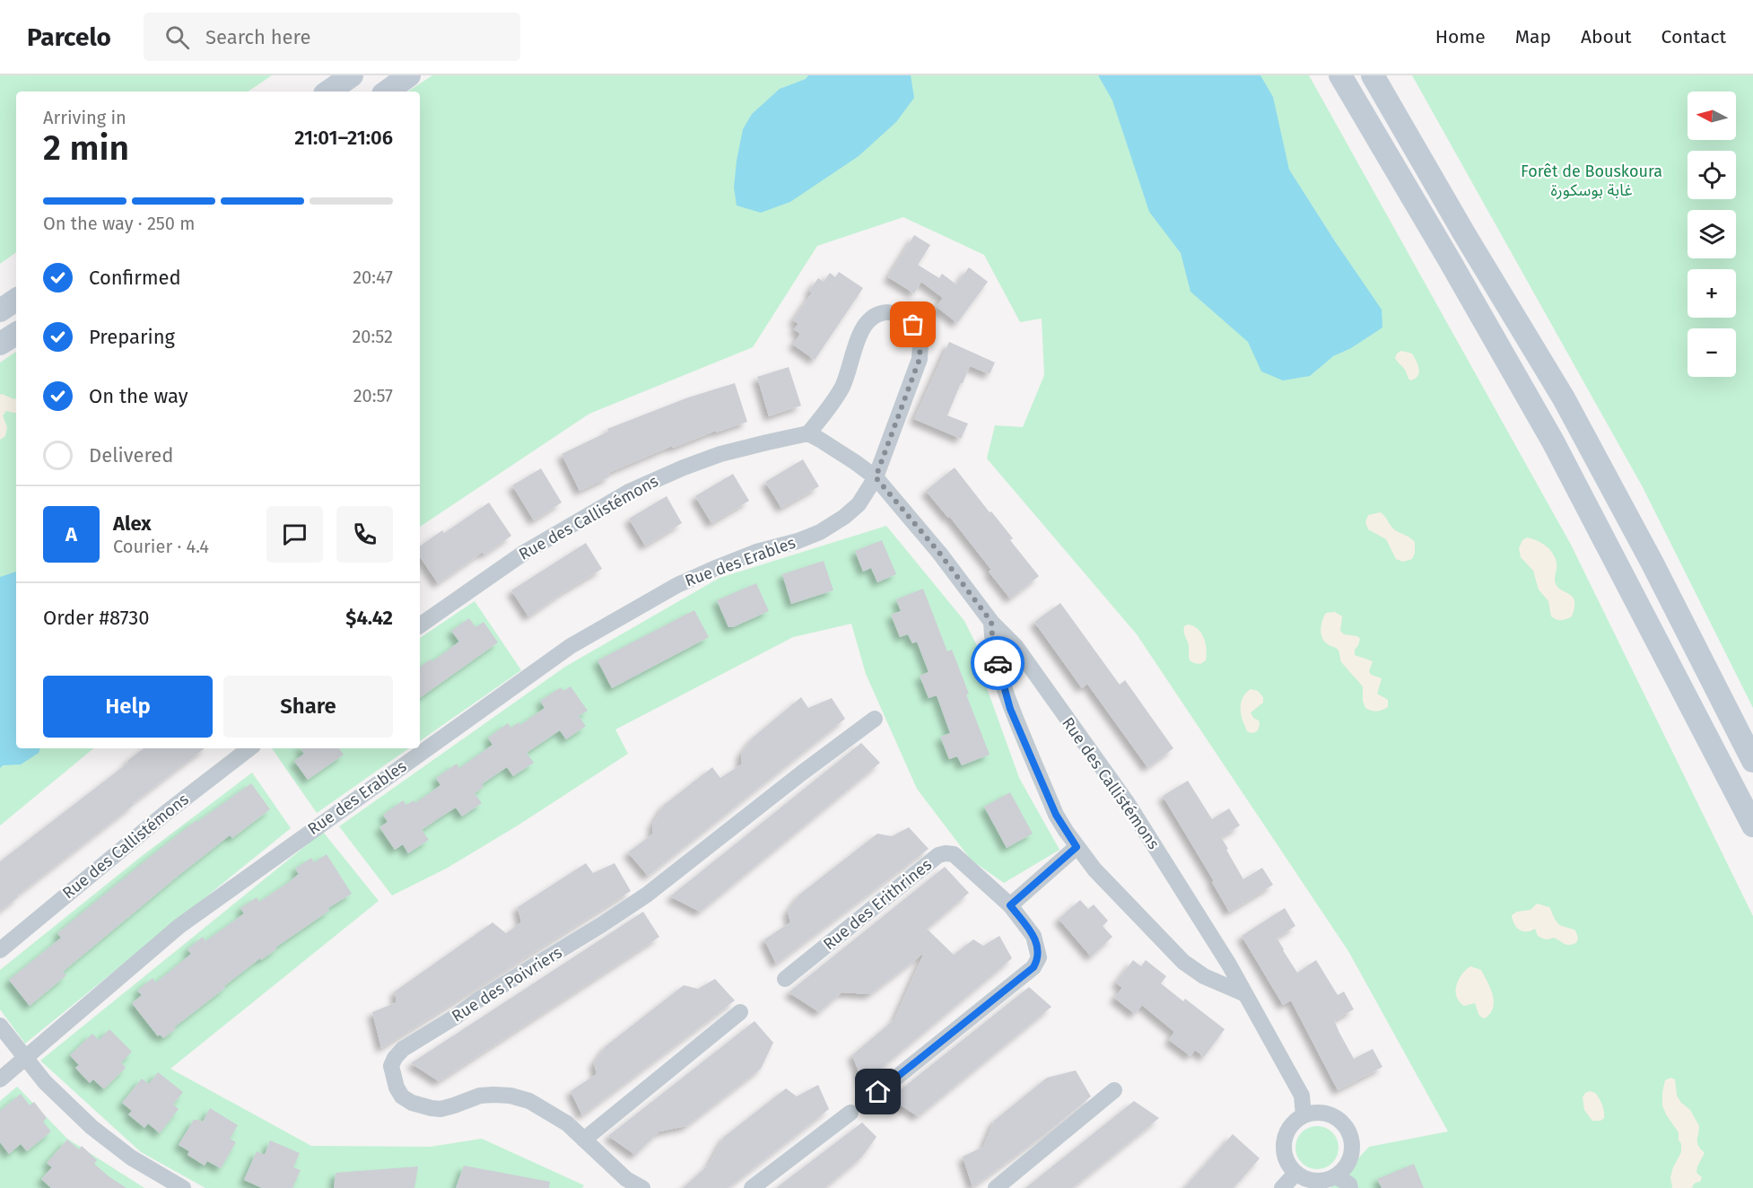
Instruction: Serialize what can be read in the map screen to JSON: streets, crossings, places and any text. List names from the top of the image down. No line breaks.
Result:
{"streets":{"street":["Rue des Callistémons","Rue des Erables","Rue des Erithrines","Rue des Poivriers"]},"crossings":[["Rue des Callistémons","Rue des Erables"]],"parks":["Forêt de Bouskoura غابة بوسكورة"],"north":"left","page":{"header":"Parcelo","search":"Search here","nav":["Home","Map","About","Contact"],"map_buttons":["+","−"],"heading":["2 min","Arriving in","21:01–21:06"],"panel":["Alex","Courier · 4.4","Order #8730","$4.42"],"bar":"On the way · 250 m","list":[["Confirmed","20:47"],["Preparing","20:52"],["On the way","20:57"],"Delivered"],"round":"A","buttons":["Help","Share"]}}
